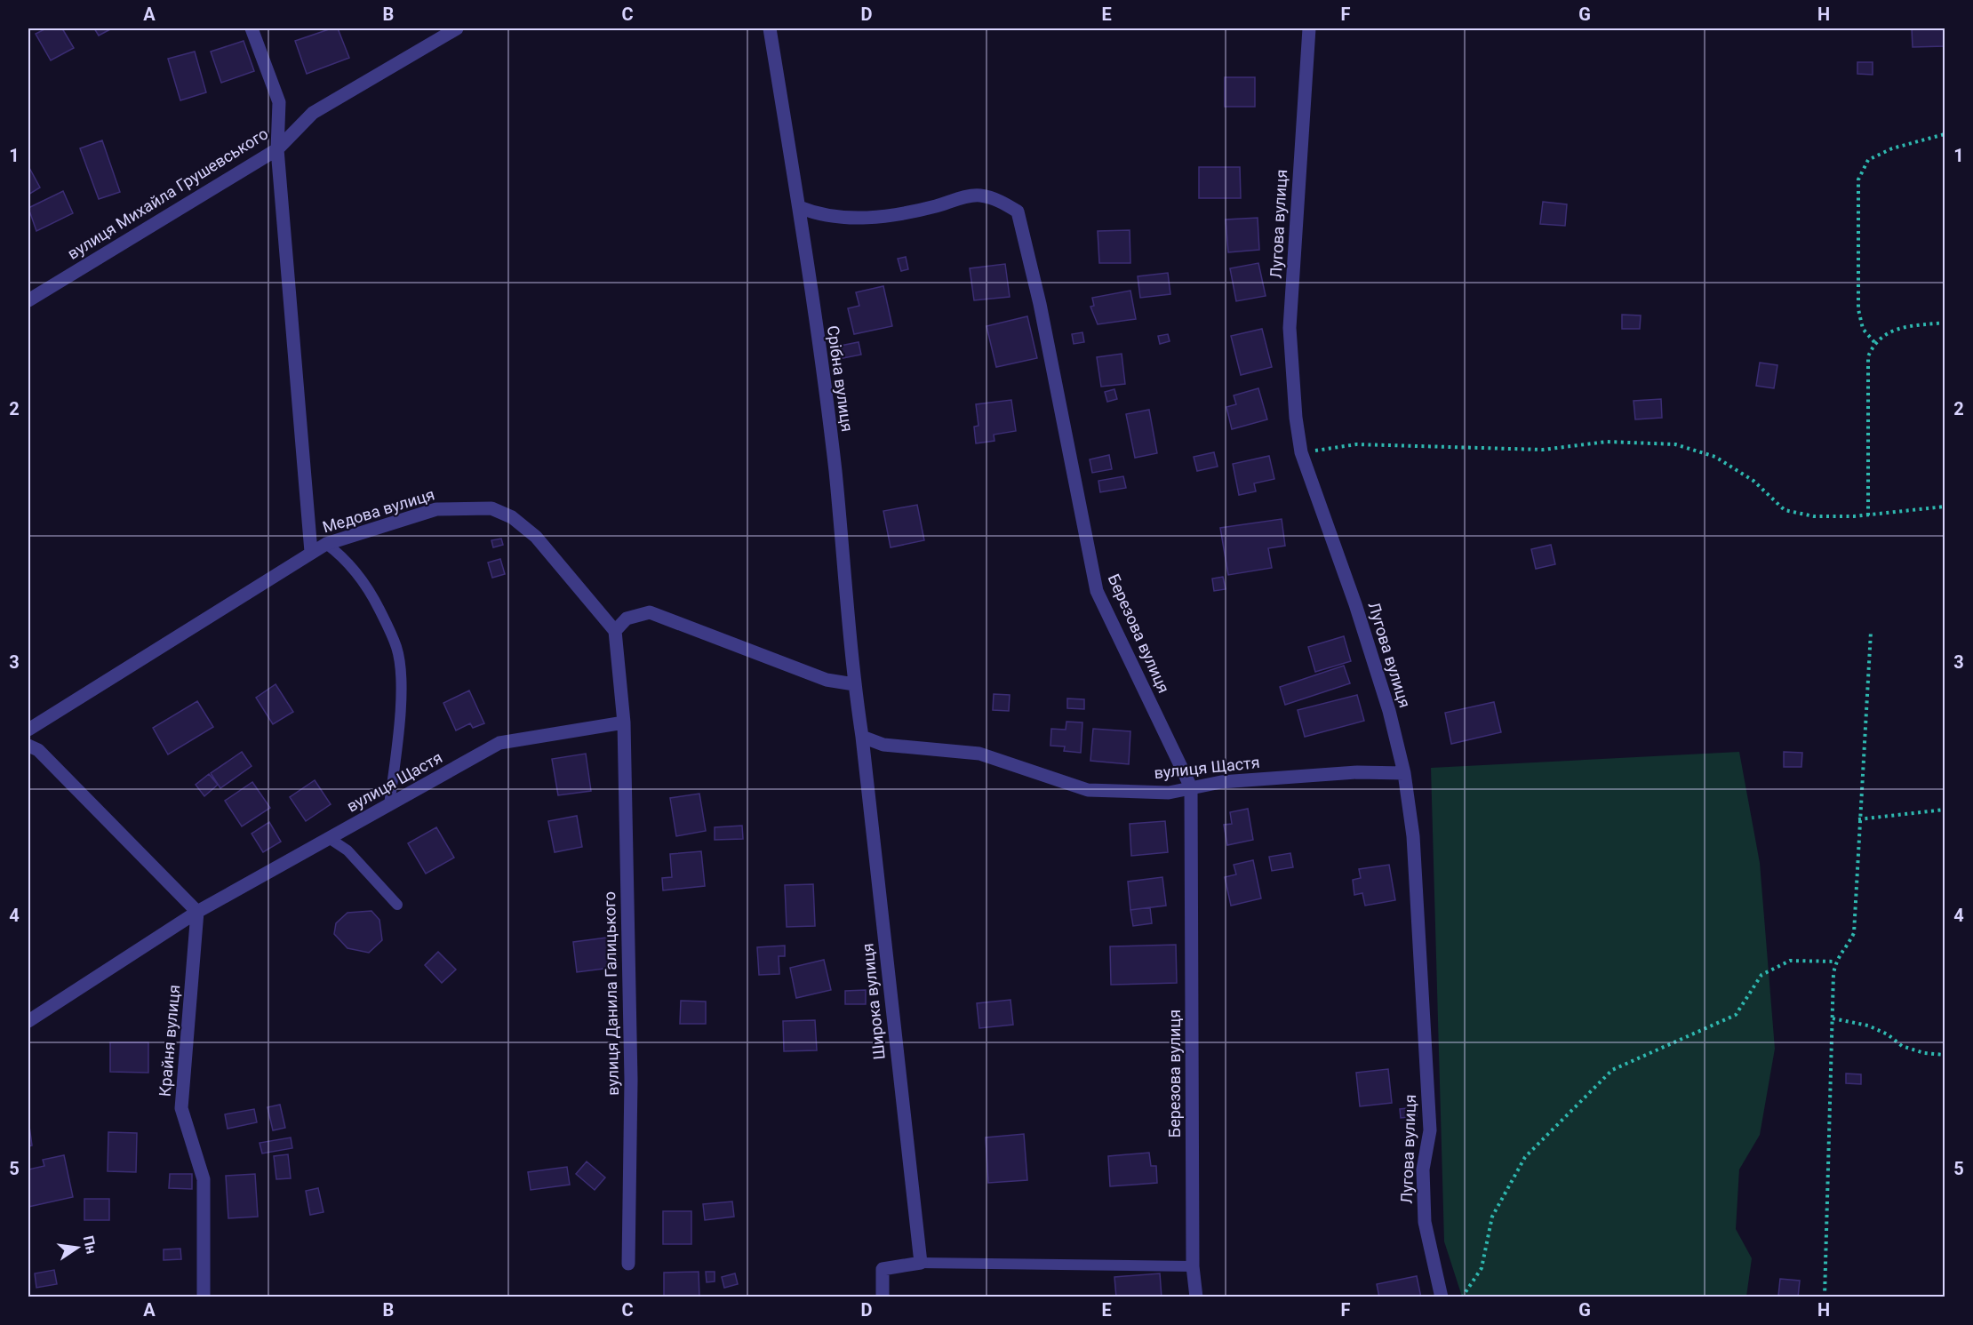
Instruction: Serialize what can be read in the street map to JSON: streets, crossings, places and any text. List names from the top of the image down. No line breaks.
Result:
{"streets":{"street":["вулиця Михайла Грушевського","Лугова вулиця","Срібна вулиця","Медова вулиця","Березова вулиця","вулиця Щастя","вулиця Данила Галицького","Широка вулиця","Крайня вулиця"]},"crossings":[["Лугова вулиця","вулиця Щастя"],["Срібна вулиця","Березова вулиця"],["Срібна вулиця","вулиця Щастя"],["Срібна вулиця","Широка вулиця"],["Березова вулиця","вулиця Щастя"],["вулиця Щастя","вулиця Данила Галицького"],["вулиця Щастя","Широка вулиця"],["вулиця Щастя","Крайня вулиця"]],"north":"right","grid":{"columns":["A","B","C","D","E","F","G","H"],"rows":["1","2","3","4","5"]}}
